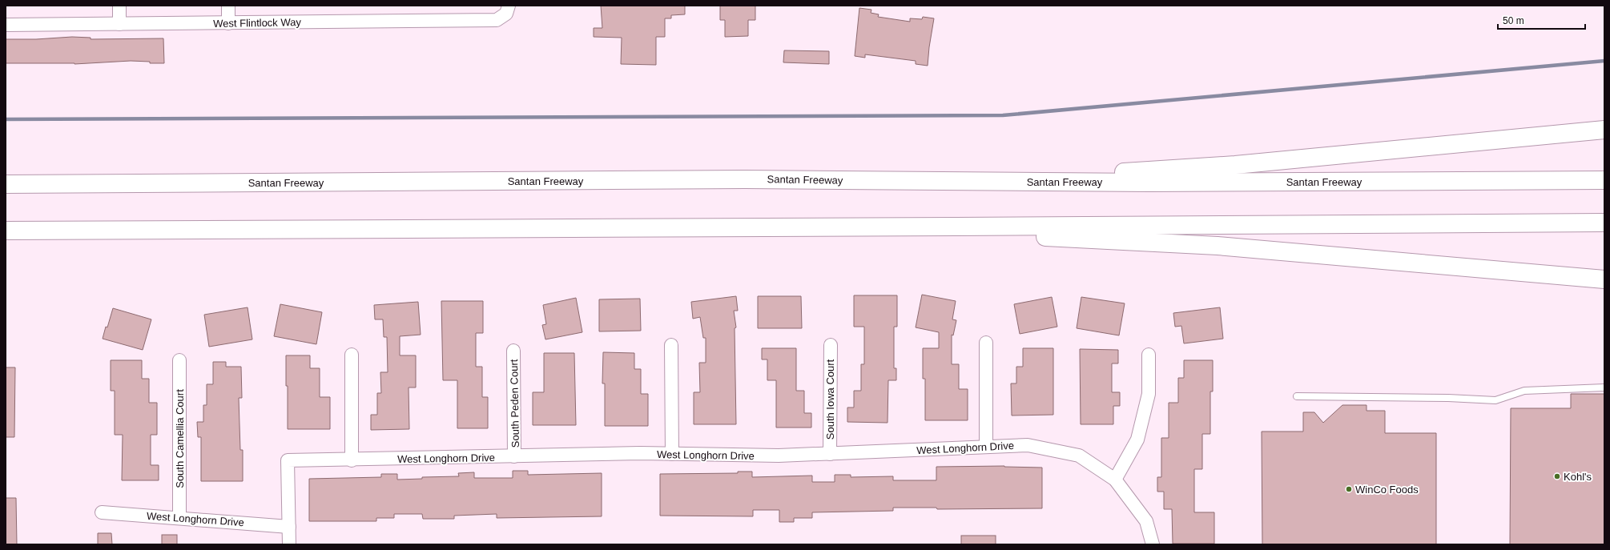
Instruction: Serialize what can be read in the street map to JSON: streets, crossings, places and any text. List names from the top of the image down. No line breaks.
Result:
{"streets":{"highway":["Santan Freeway"],"street":["West Flintlock Way","South Iowa Court","South Peden Court","South Camellia Court","West Longhorn Drive"]},"crossings":[["South Iowa Court","West Longhorn Drive"],["South Peden Court","West Longhorn Drive"],["South Camellia Court","West Longhorn Drive"]],"places":["Kohl's","WinCo Foods"],"scale_bar":"50 m"}
